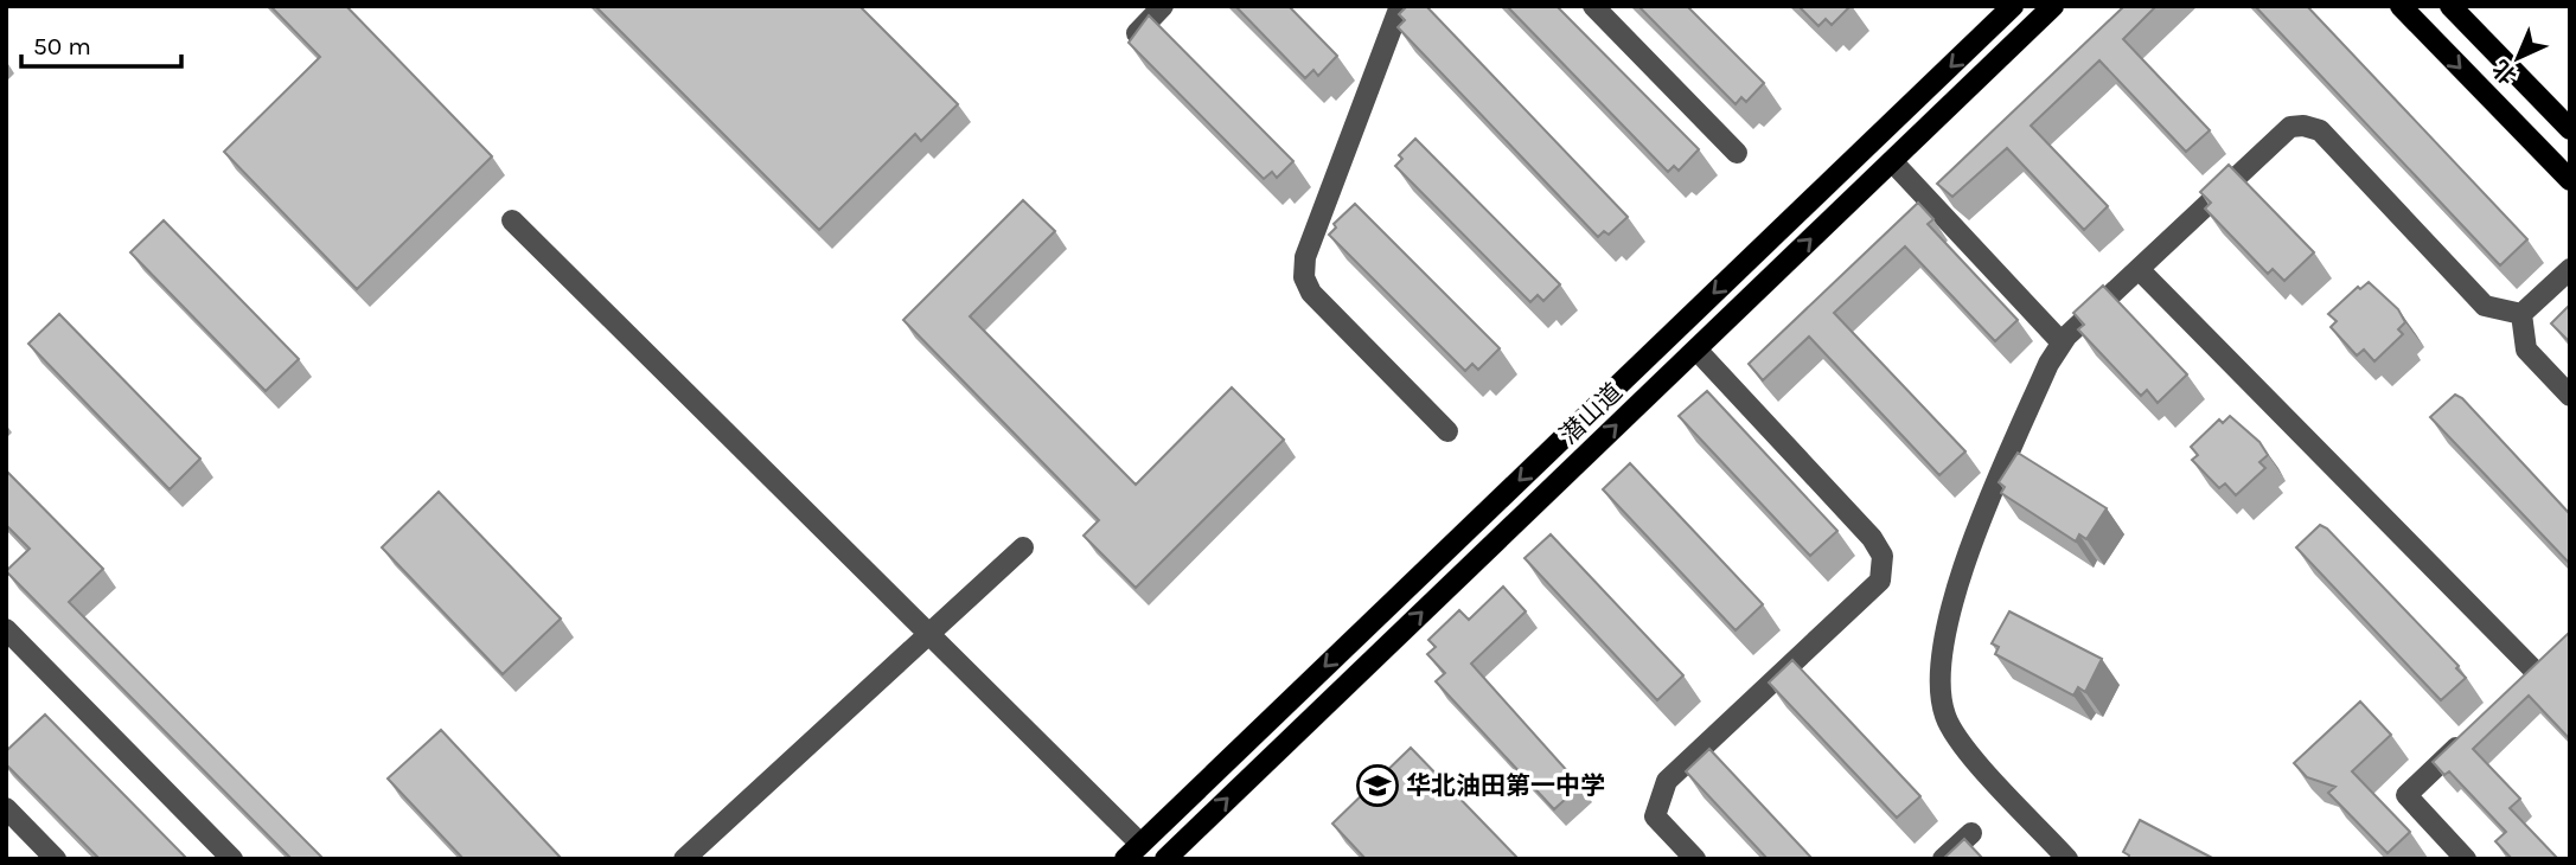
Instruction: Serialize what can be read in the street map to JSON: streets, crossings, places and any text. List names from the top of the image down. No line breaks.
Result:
{"streets":{"main road":["潜山道"]},"places":{"school or university":["华北油田第一中学"]},"scale_bar":"50 m","north":"bottom left"}
